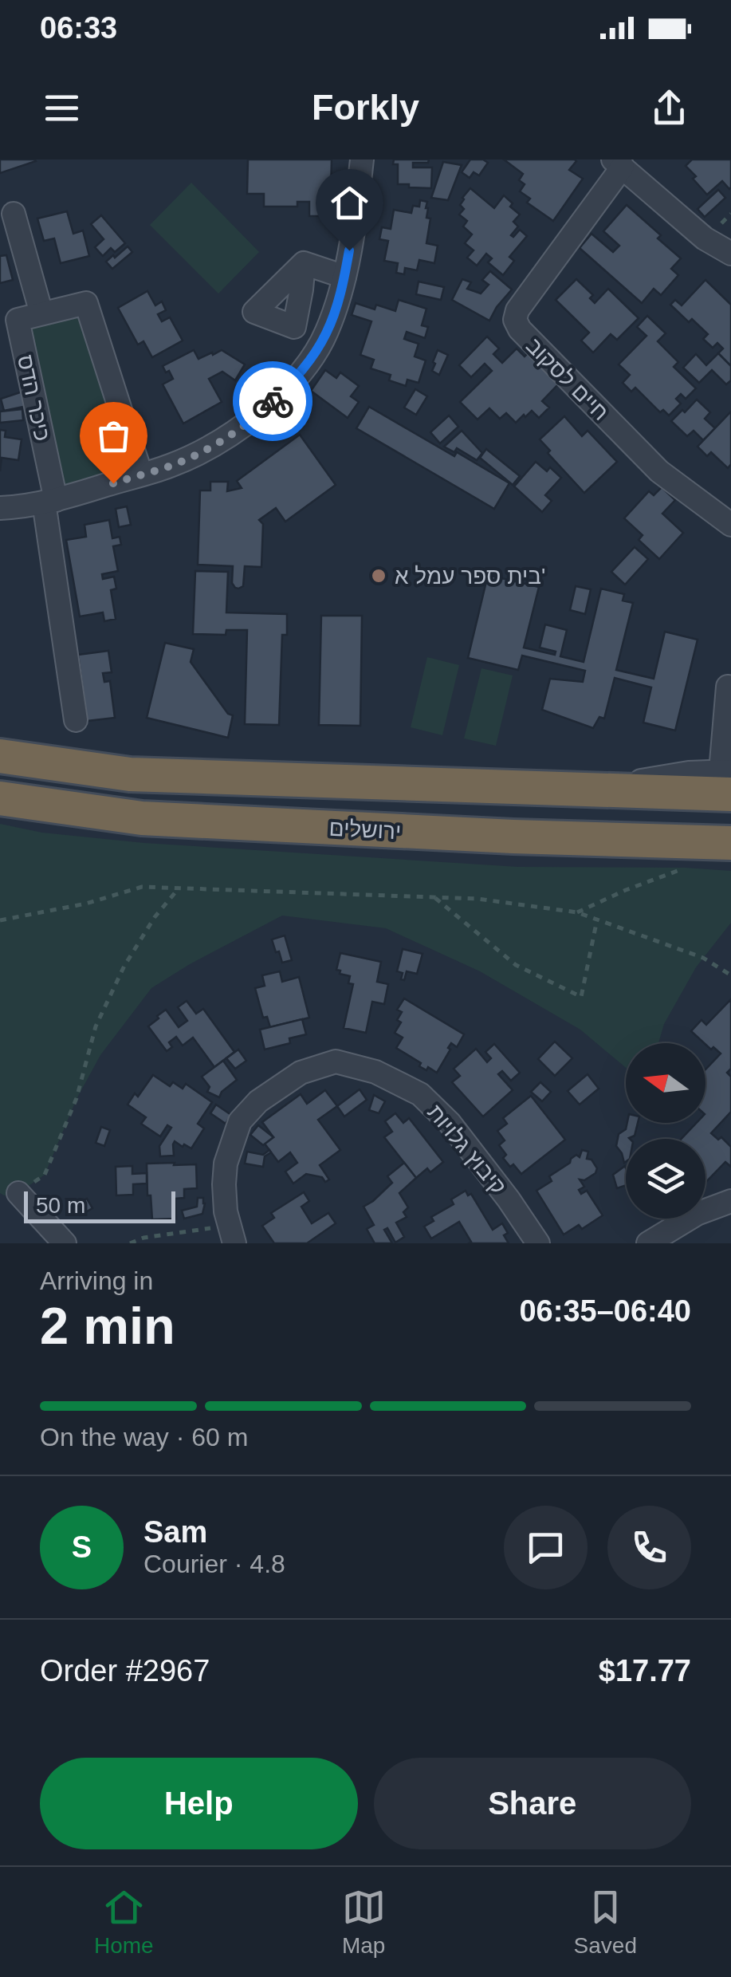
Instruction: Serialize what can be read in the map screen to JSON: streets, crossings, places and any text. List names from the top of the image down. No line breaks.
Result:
{"streets":{"highway":["ירושלים"],"street":["חיים לסקוב","כיכר הדס","קיבוץ גלויות"]},"places":["בית ספר עמל א'"],"scale_bar":"50 m","north":"left","page":{"status":"06:33","header":"Forkly","scale":"50 m","heading":["2 min","Arriving in","06:35–06:40"],"panel":["Sam","Courier · 4.8","Order #2967","$17.77"],"bar":"On the way · 60 m","round":"S","buttons":["Help","Share"],"tabs":["Home","Map","Saved"]}}
